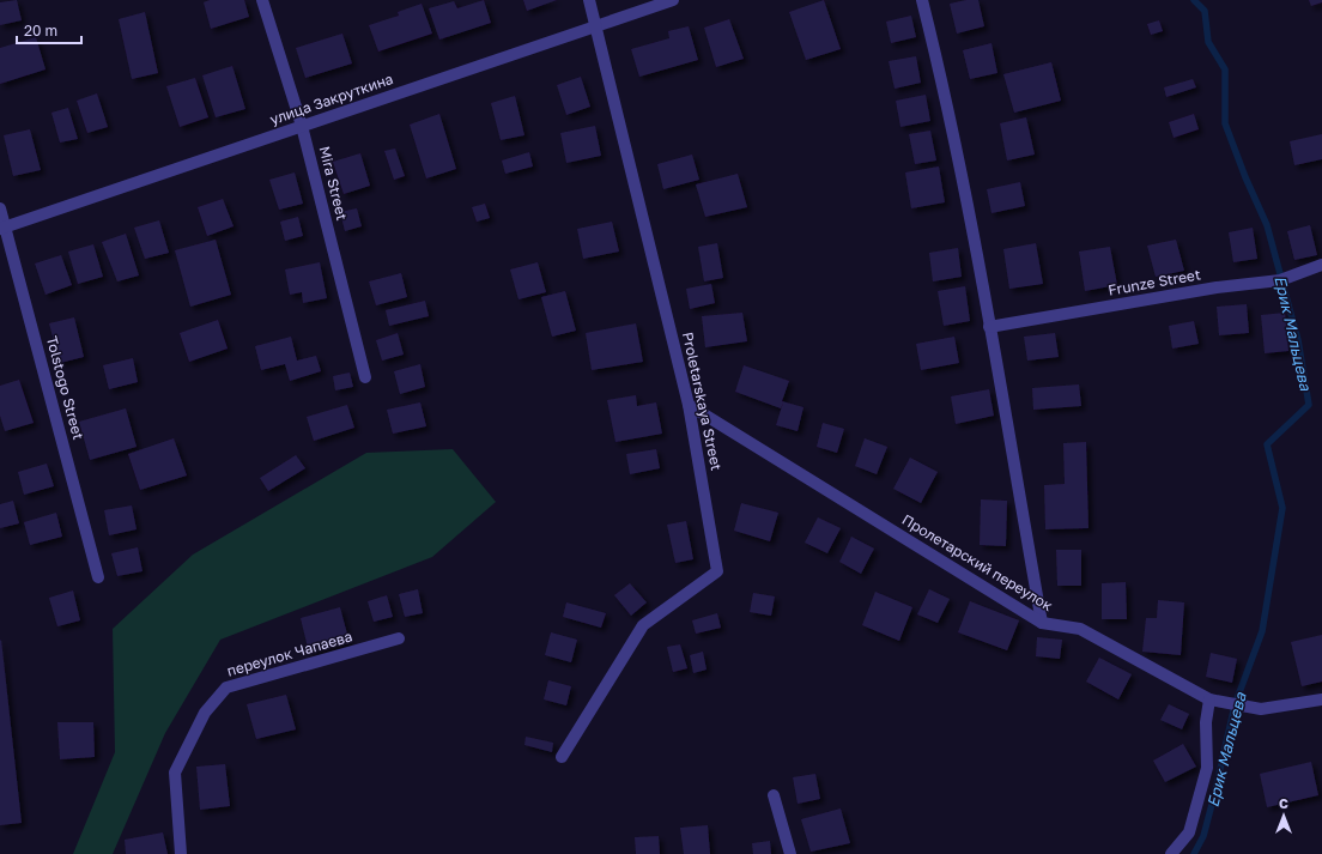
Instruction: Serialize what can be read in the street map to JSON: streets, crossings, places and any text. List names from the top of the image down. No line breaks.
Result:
{"streets":{"street":["улица Закруткина","Mira Street","Frunze Street","Tolstogo Street","Proletarskaya Street","Пролетарский переулок","переулок Чапаева"]},"crossings":[["улица Закруткина","Mira Street"],["улица Закруткина","Tolstogo Street"],["улица Закруткина","Proletarskaya Street"],["Proletarskaya Street","Пролетарский переулок"]],"water":["Ерик Мальцева"],"scale_bar":"20 m","north":"top"}
